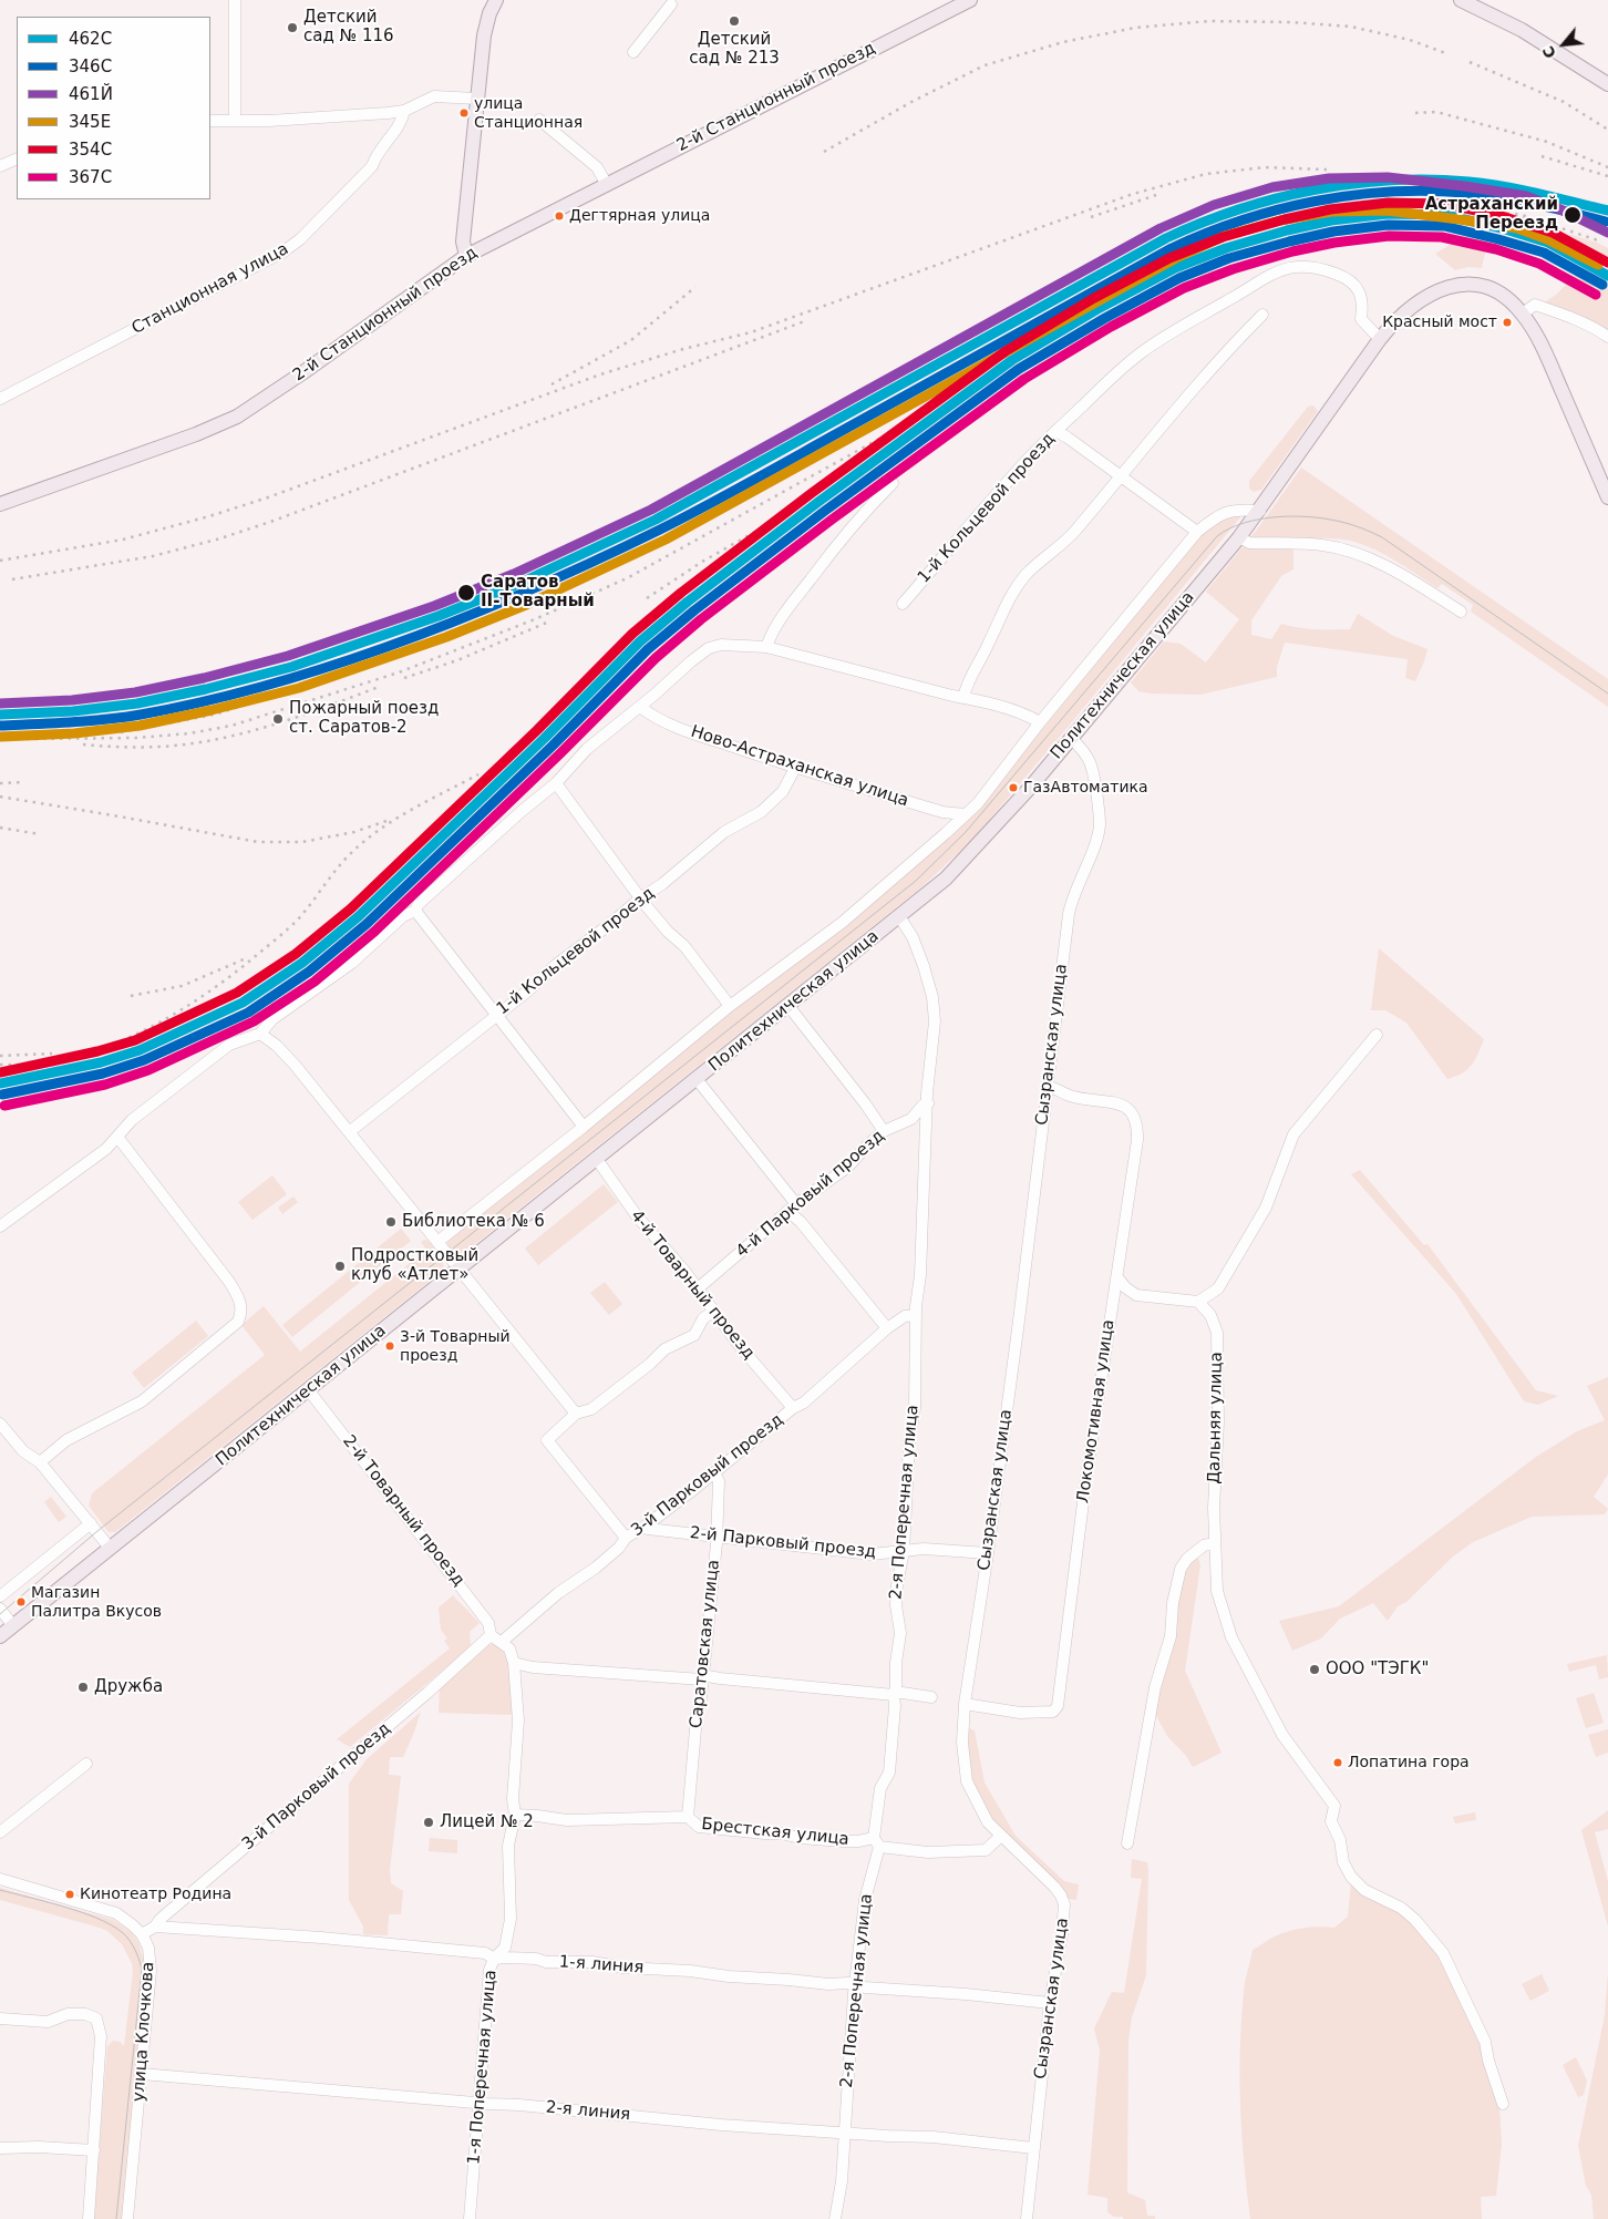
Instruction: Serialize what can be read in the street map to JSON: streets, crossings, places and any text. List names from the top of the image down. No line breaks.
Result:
{"streets":{"main road":["2-й Станционный проезд","Политехническая улица"],"street":["Станционная улица","1-й Кольцевой проезд","Ново-Астраханская улица","Сызранская улица","4-й Парковый проезд","4-й Товарный проезд","Локомотивная улица","Дальняя улица","3-й Парковый проезд","2-я Поперечная улица","2-й Товарный проезд","2-й Парковый проезд","Саратовская улица","Брестская улица","1-я линия","улица Клочкова","1-я Поперечная улица","2-я линия"]},"crossings":[["1-й Кольцевой проезд","Политехническая улица"],["1-й Кольцевой проезд","Ново-Астраханская улица"],["Политехническая улица","Сызранская улица"],["Политехническая улица","4-й Товарный проезд"],["Политехническая улица","2-я Поперечная улица"],["Политехническая улица","2-й Товарный проезд"],["Сызранская улица","Локомотивная улица"],["Сызранская улица","2-й Парковый проезд"],["Сызранская улица","Брестская улица"],["Сызранская улица","1-я линия"],["Сызранская улица","2-я линия"],["4-й Парковый проезд","4-й Товарный проезд"],["4-й Парковый проезд","2-я Поперечная улица"],["4-й Товарный проезд","3-й Парковый проезд"],["3-й Парковый проезд","2-я Поперечная улица"],["3-й Парковый проезд","2-й Товарный проезд"],["3-й Парковый проезд","2-й Парковый проезд"],["3-й Парковый проезд","Саратовская улица"],["3-й Парковый проезд","1-я линия"],["3-й Парковый проезд","улица Клочкова"],["3-й Парковый проезд","1-я Поперечная улица"],["2-я Поперечная улица","2-й Парковый проезд"],["2-я Поперечная улица","Брестская улица"],["2-я Поперечная улица","1-я линия"],["2-я Поперечная улица","2-я линия"],["2-й Товарный проезд","1-я Поперечная улица"],["2-й Парковый проезд","Саратовская улица"],["Саратовская улица","Брестская улица"],["Брестская улица","1-я Поперечная улица"],["1-я линия","1-я Поперечная улица"],["улица Клочкова","2-я линия"],["1-я Поперечная улица","2-я линия"]],"places":["Детский сад № 213","Детский сад № 116","улица Станционная","Астраханский Переезд","Дегтярная улица","Красный мост","Саратов II-Товарный","Пожарный поезд ст. Саратов-2","ГазАвтоматика","Библиотека № 6","Подростковый клуб «Атлет»","3-й Товарный проезд","Магазин Палитра Вкусов","ООО \"ТЭГК\"","Дружба","Лопатина гора","Лицей № 2","Кинотеатр Родина"],"lines":["transit line 461Й","transit line 462С","transit line 346С","transit line 354С","transit line 345Е","transit line 367С"],"legend":["462С","346С","461Й","345Е","354С","367С"],"north":"bottom left"}
